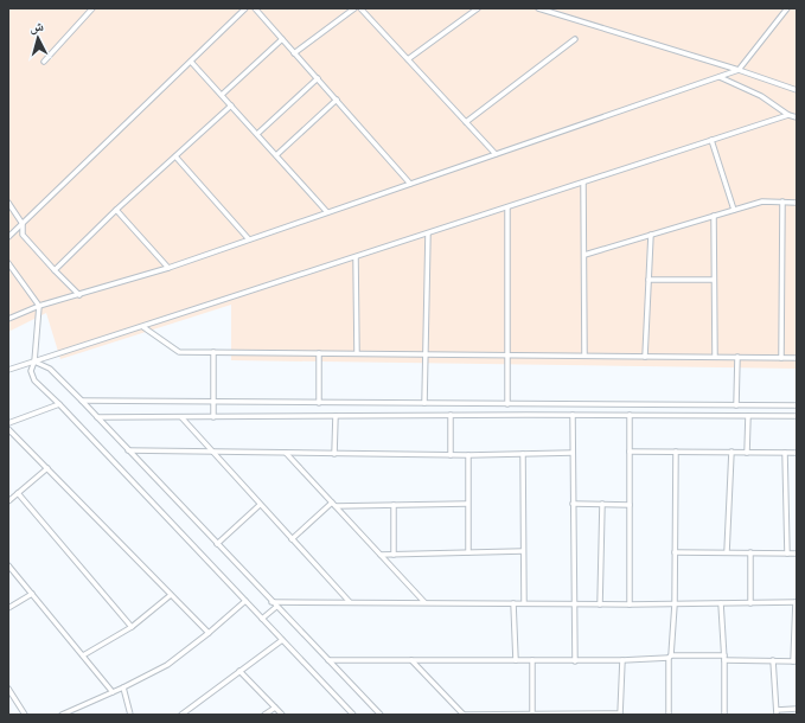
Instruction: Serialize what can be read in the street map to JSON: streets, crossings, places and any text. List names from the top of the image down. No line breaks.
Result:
{"north":"top"}
